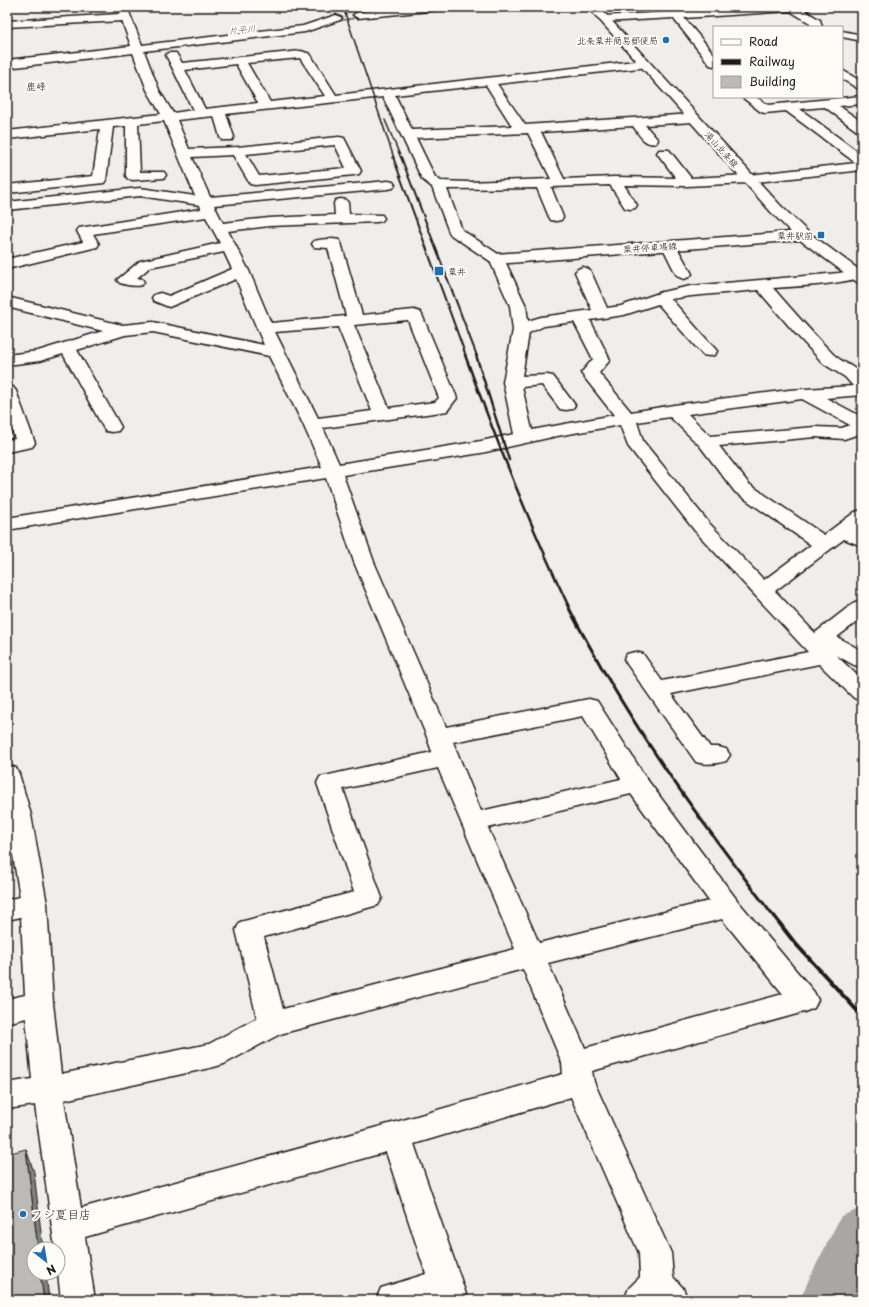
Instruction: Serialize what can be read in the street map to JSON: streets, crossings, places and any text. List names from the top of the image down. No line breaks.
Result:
{"streets":{"street":["湯山北条線","粟井停車場線"]},"crossings":[["湯山北条線","粟井停車場線"]],"districts":["鹿峰"],"water":["片平川"],"places":{"other":["北条粟井簡易郵便局","フジ夏目店"],"transit":["粟井駅前","粟井"]},"legend":["Road","Railway","Building"],"north":"bottom right"}
